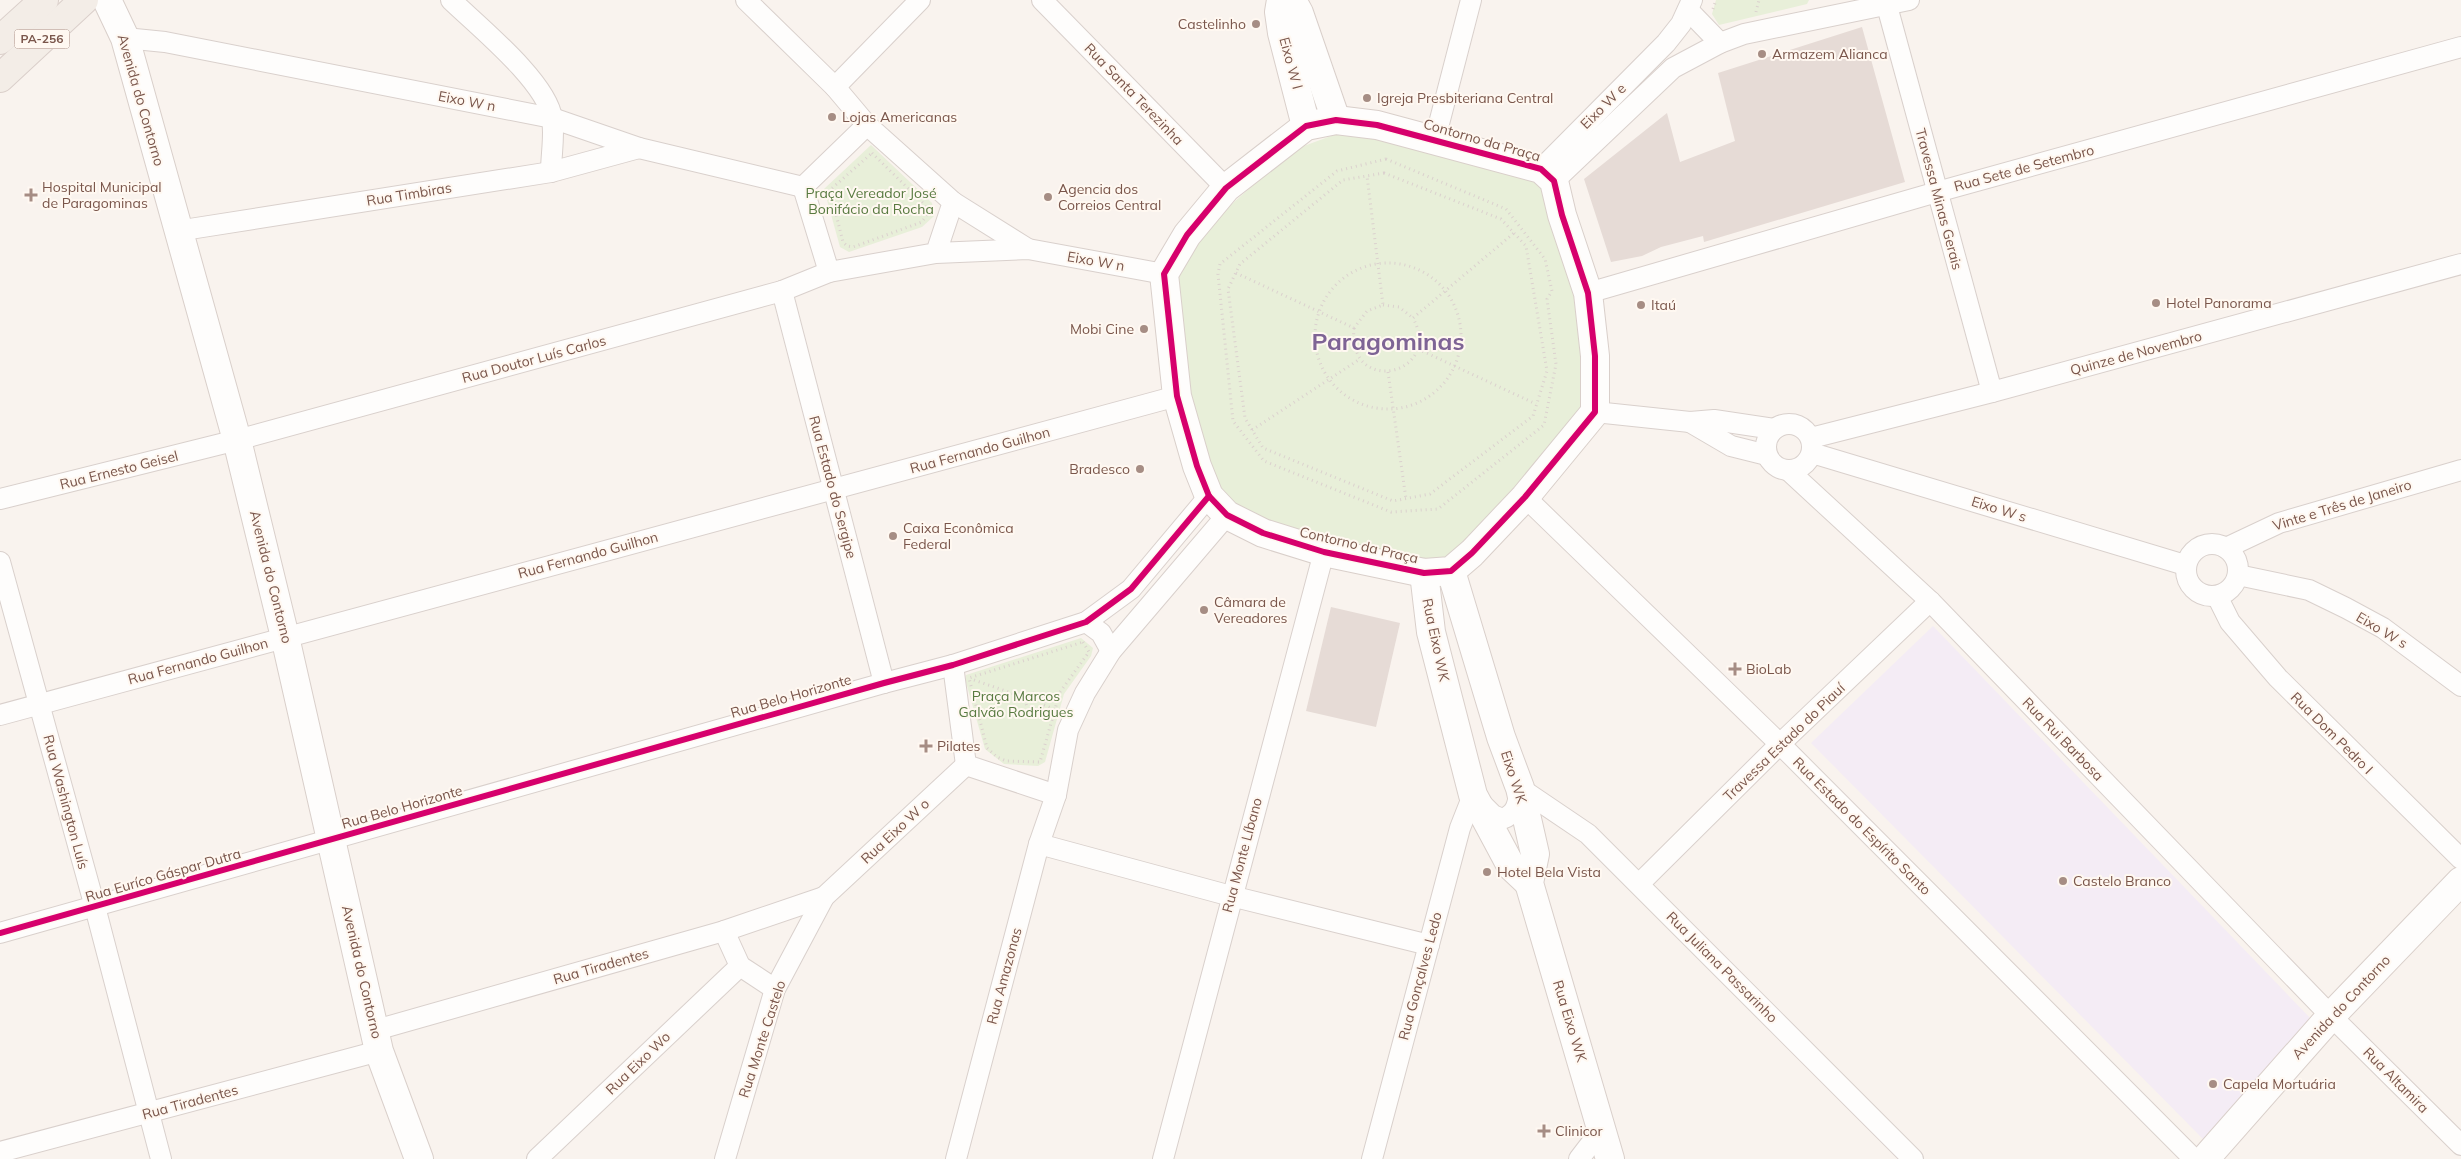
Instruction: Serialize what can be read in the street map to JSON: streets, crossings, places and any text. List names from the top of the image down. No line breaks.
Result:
{"streets":{"main road":["PA-256"],"street":["Eixo W l","Rua Santa Terezinha","Avenida do Contorno","Eixo W n","Eixo W e","Contorno da Praça","Rua Sete de Setembro","Rua Timbiras","Travessa Minas Gerais","Quinze de Novembro","Rua Doutor Luís Carlos","Rua Fernando Guilhon","Rua Ernesto Geisel","Rua Estado do Sergipe","Vinte e Três de Janeiro","Eixo W s","Rua Eixo WK","Rua Belo Horizonte","Rua Dom Pedro I","Rua Rui Barbosa","Travessa Estado do Piauí","Eixo WK","Rua Washington Luís","Rua Estado do Espírito Santo","Rua Eixo W o","Rua Monte Líbano","Rua Euríco Gáspar Dutra","Rua Tiradentes","Rua Juliana Passarinho","Rua Amazonas","Rua Gonçalves Ledo","Rua Monte Castelo","Rua Eixo Wo","Rua Altamira"]},"crossings":[["Eixo W l","Contorno da Praça"],["Rua Santa Terezinha","Contorno da Praça"],["Avenida do Contorno","Eixo W n"],["Avenida do Contorno","Rua Timbiras"],["Avenida do Contorno","Rua Doutor Luís Carlos"],["Avenida do Contorno","Rua Fernando Guilhon"],["Avenida do Contorno","Rua Ernesto Geisel"],["Avenida do Contorno","Rua Belo Horizonte"],["Avenida do Contorno","Rua Rui Barbosa"],["Avenida do Contorno","Rua Euríco Gáspar Dutra"],["Avenida do Contorno","Rua Tiradentes"],["Avenida do Contorno","Rua Altamira"],["Eixo W n","Contorno da Praça"],["Eixo W n","Rua Timbiras"],["Eixo W n","Rua Doutor Luís Carlos"],["Eixo W e","Contorno da Praça"],["Eixo W e","Travessa Minas Gerais"],["Contorno da Praça","Rua Eixo WK"],["Contorno da Praça","Rua Belo Horizonte"],["Contorno da Praça","Eixo WK"],["Contorno da Praça","Rua Monte Líbano"],["Contorno da Praça","Rua Amazonas"],["Rua Sete de Setembro","Travessa Minas Gerais"],["Travessa Minas Gerais","Quinze de Novembro"],["Quinze de Novembro","Eixo W s"],["Quinze de Novembro","Rua Rui Barbosa"],["Rua Doutor Luís Carlos","Rua Ernesto Geisel"],["Rua Doutor Luís Carlos","Rua Estado do Sergipe"],["Rua Fernando Guilhon","Rua Estado do Sergipe"],["Rua Fernando Guilhon","Rua Washington Luís"],["Rua Estado do Sergipe","Rua Belo Horizonte"],["Vinte e Três de Janeiro","Eixo W s"],["Vinte e Três de Janeiro","Rua Dom Pedro I"],["Eixo W s","Rua Dom Pedro I"],["Eixo W s","Rua Rui Barbosa"],["Rua Eixo WK","Eixo WK"],["Rua Eixo WK","Rua Gonçalves Ledo"],["Rua Belo Horizonte","Rua Euríco Gáspar Dutra"],["Rua Belo Horizonte","Rua Amazonas"],["Rua Rui Barbosa","Travessa Estado do Piauí"],["Rua Rui Barbosa","Rua Altamira"],["Travessa Estado do Piauí","Rua Estado do Espírito Santo"],["Travessa Estado do Piauí","Rua Juliana Passarinho"],["Eixo WK","Rua Juliana Passarinho"],["Rua Washington Luís","Rua Euríco Gáspar Dutra"],["Rua Washington Luís","Rua Tiradentes"],["Rua Eixo W o","Rua Tiradentes"],["Rua Eixo W o","Rua Monte Castelo"],["Rua Tiradentes","Rua Monte Castelo"]],"districts":["Paragominas"],"parks":["Praça Vereador José Bonifácio da Rocha","Praça Marcos Galvão Rodrigues"],"places":{"other":["Castelinho","Armazem Alianca","Igreja Presbiteriana Central","Lojas Americanas","Agencia dos Correios Central","Hotel Panorama","Itaú","Mobi Cine","Bradesco","Caixa Econômica Federal","Câmara de Vereadores","Hotel Bela Vista","Castelo Branco","Capela Mortuária"],"health":["Hospital Municipal de Paragominas","BioLab","Pilates","Clinicor"]}}
